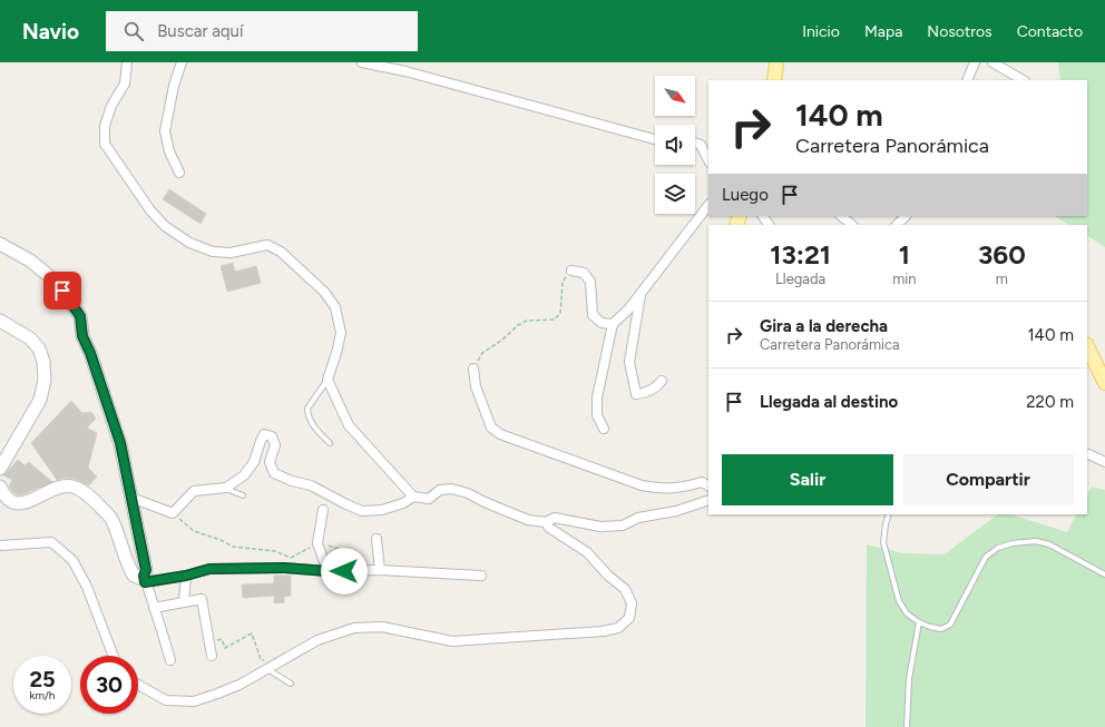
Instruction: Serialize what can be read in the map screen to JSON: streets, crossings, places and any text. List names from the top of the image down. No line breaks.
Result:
{"north":"bottom right","page":{"header":"Navio","search":"Buscar aquí","nav":["Inicio","Mapa","Nosotros","Contacto"],"turn":["140 m","Carretera Panorámica"],"then":"Luego","eta":["13:21","Llegada","1","min","360","m"],"list":[{"name":"Gira a la derecha","note":"Carretera Panorámica","value":"140 m"},{"name":"Llegada al destino","value":"220 m"}],"buttons":["Salir","Compartir"],"speed":"25 km/h","limit":"30"}}
